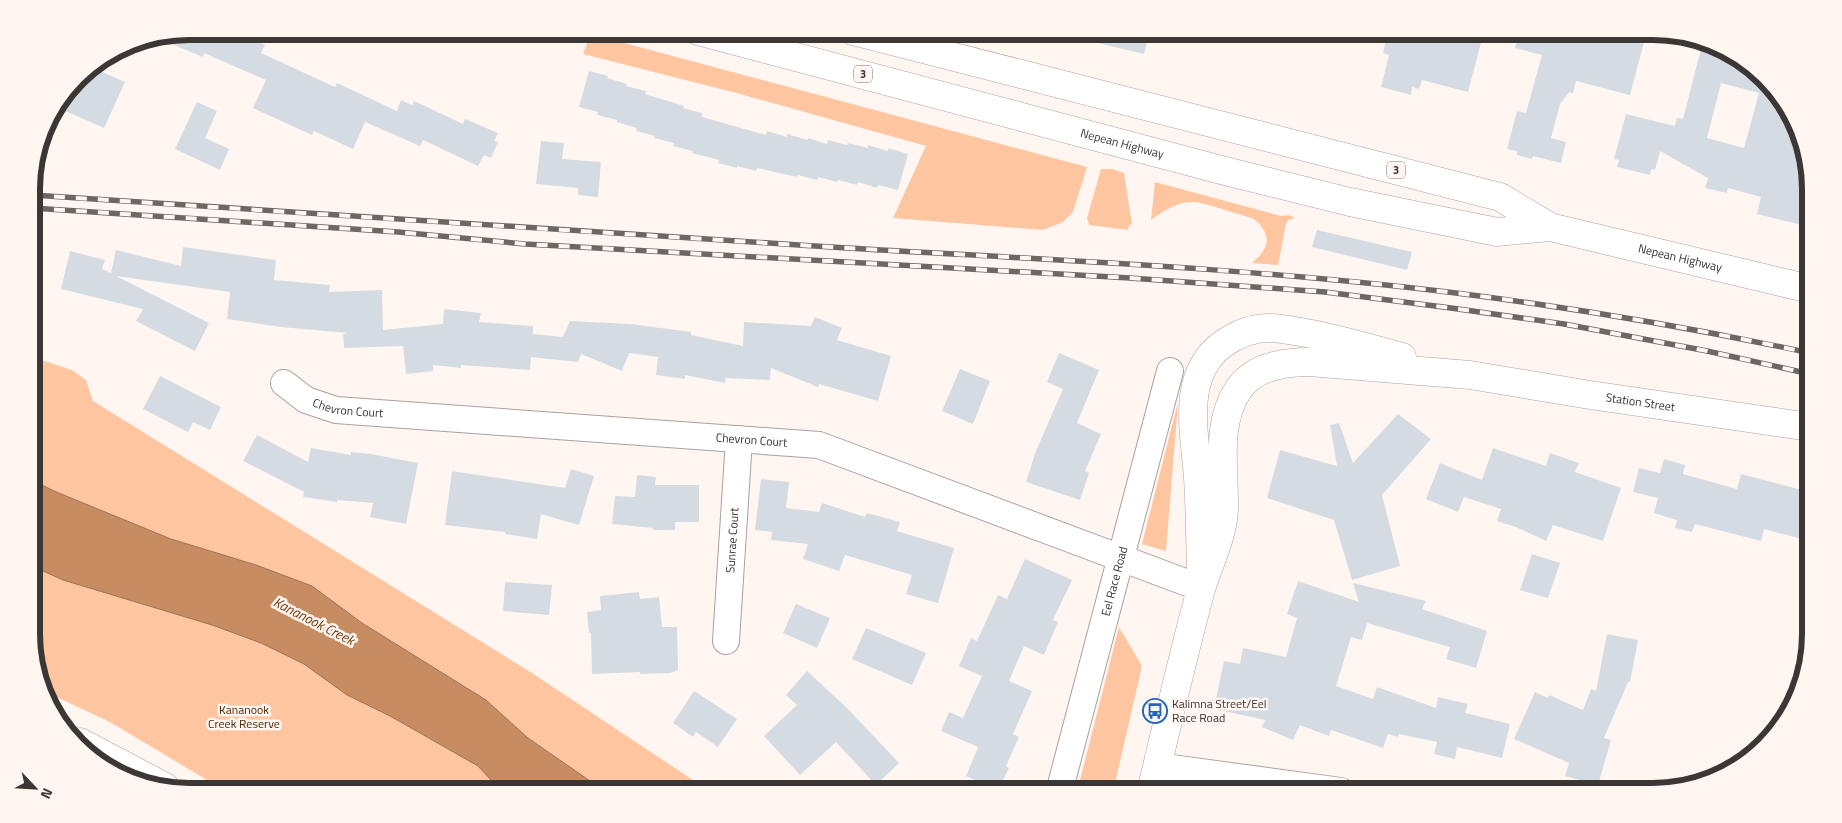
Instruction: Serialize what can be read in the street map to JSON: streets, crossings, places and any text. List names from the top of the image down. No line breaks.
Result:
{"streets":{"main road":["3","Nepean Highway","Station Street"],"street":["Chevron Court","Sunrae Court","Eel Race Road"]},"crossings":[["Station Street","Chevron Court"],["Chevron Court","Sunrae Court"],["Chevron Court","Eel Race Road"]],"water":["Kananook Creek"],"parks":["Kananook Creek Reserve"],"places":{"bus stop":["Kalimna Street/Eel Race Road"]},"north":"bottom right"}
